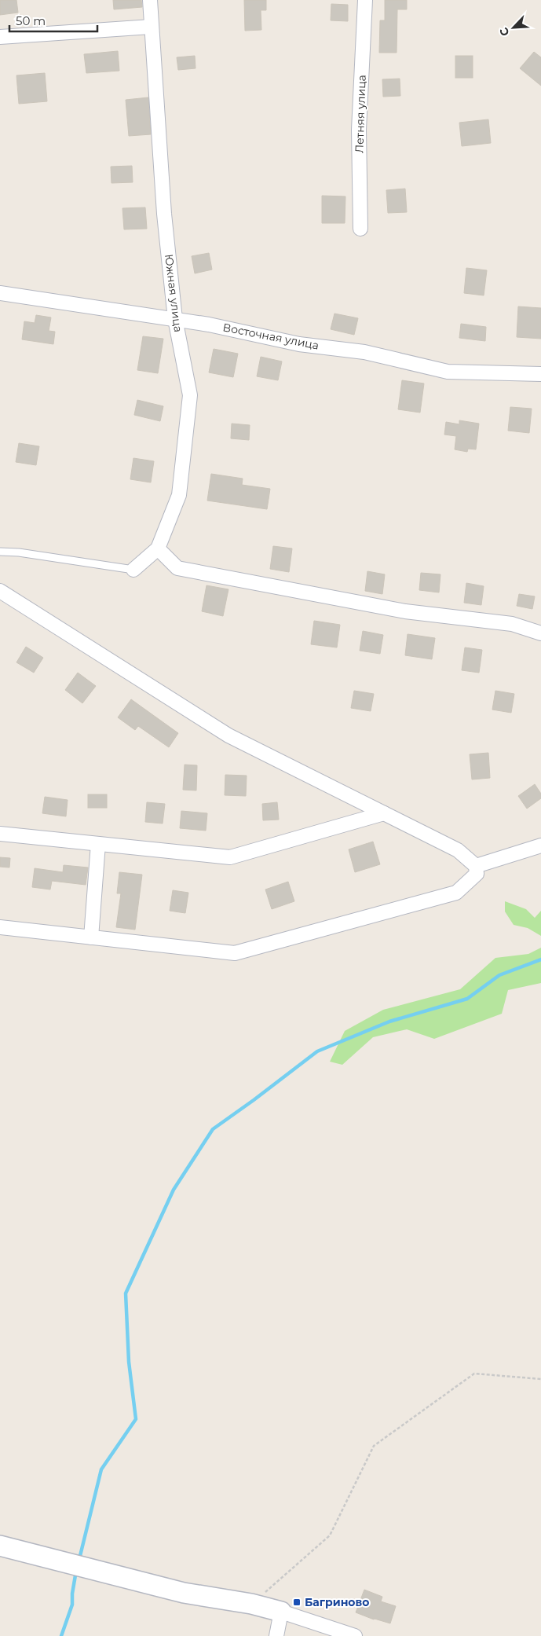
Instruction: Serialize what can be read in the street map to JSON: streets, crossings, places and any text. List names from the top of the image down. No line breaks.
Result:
{"streets":{"street":["Летняя улица","Южная улица","Восточная улица"]},"crossings":[["Южная улица","Восточная улица"]],"places":{"transit":["Багриново"]},"scale_bar":"50 m","north":"bottom left"}
